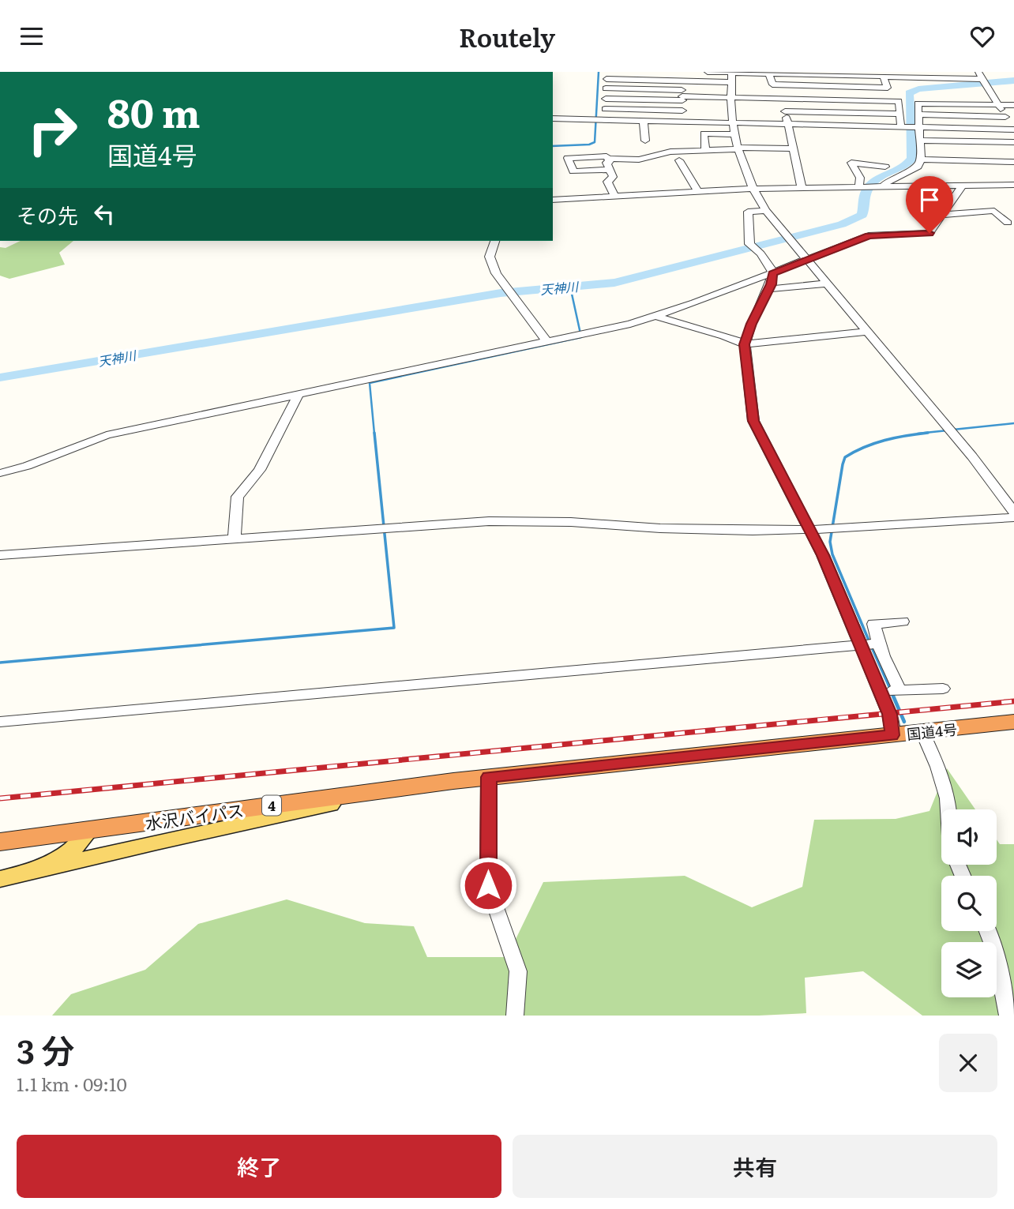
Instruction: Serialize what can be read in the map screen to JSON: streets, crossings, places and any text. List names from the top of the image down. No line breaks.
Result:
{"streets":{"highway":["国道4号","4","水沢バイパス"]},"crossings":[["国道4号","水沢バイパス"]],"water":["天神川"],"page":{"header":"Routely","turn":["80 m","国道4号"],"then":"その先","heading":["3 分","1.1 km · 09:10"],"buttons":["終了","共有"]}}
